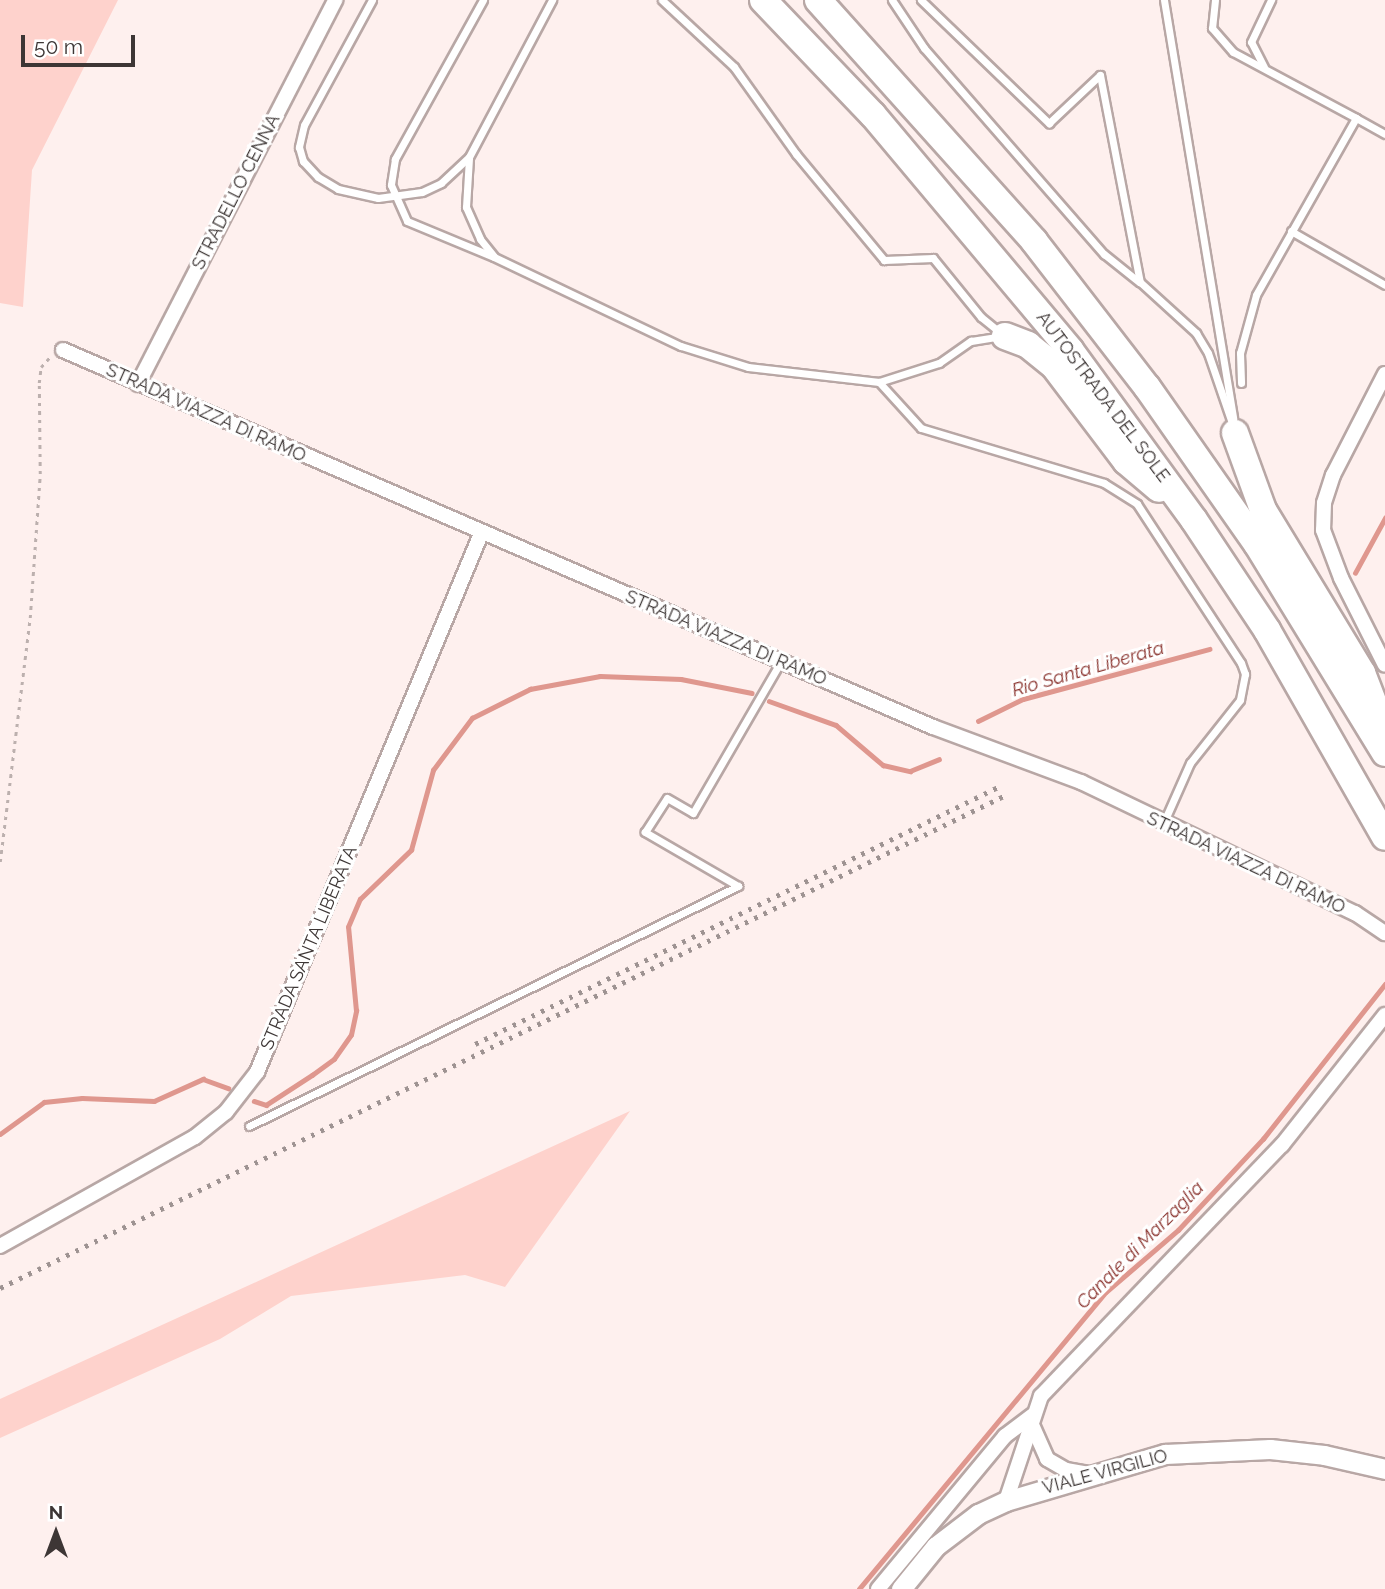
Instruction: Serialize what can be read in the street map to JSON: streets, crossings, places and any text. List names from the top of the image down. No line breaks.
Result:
{"streets":{"highway":["AUTOSTRADA DEL SOLE"],"street":["STRADELLO CENNA","STRADA VIAZZA DI RAMO","STRADA SANTA LIBERATA","VIALE VIRGILIO"]},"crossings":[["STRADELLO CENNA","STRADA VIAZZA DI RAMO"],["STRADA VIAZZA DI RAMO","STRADA SANTA LIBERATA"]],"water":["Rio Santa Liberata","Canale di Marzaglia"],"scale_bar":"50 m","north":"top"}
